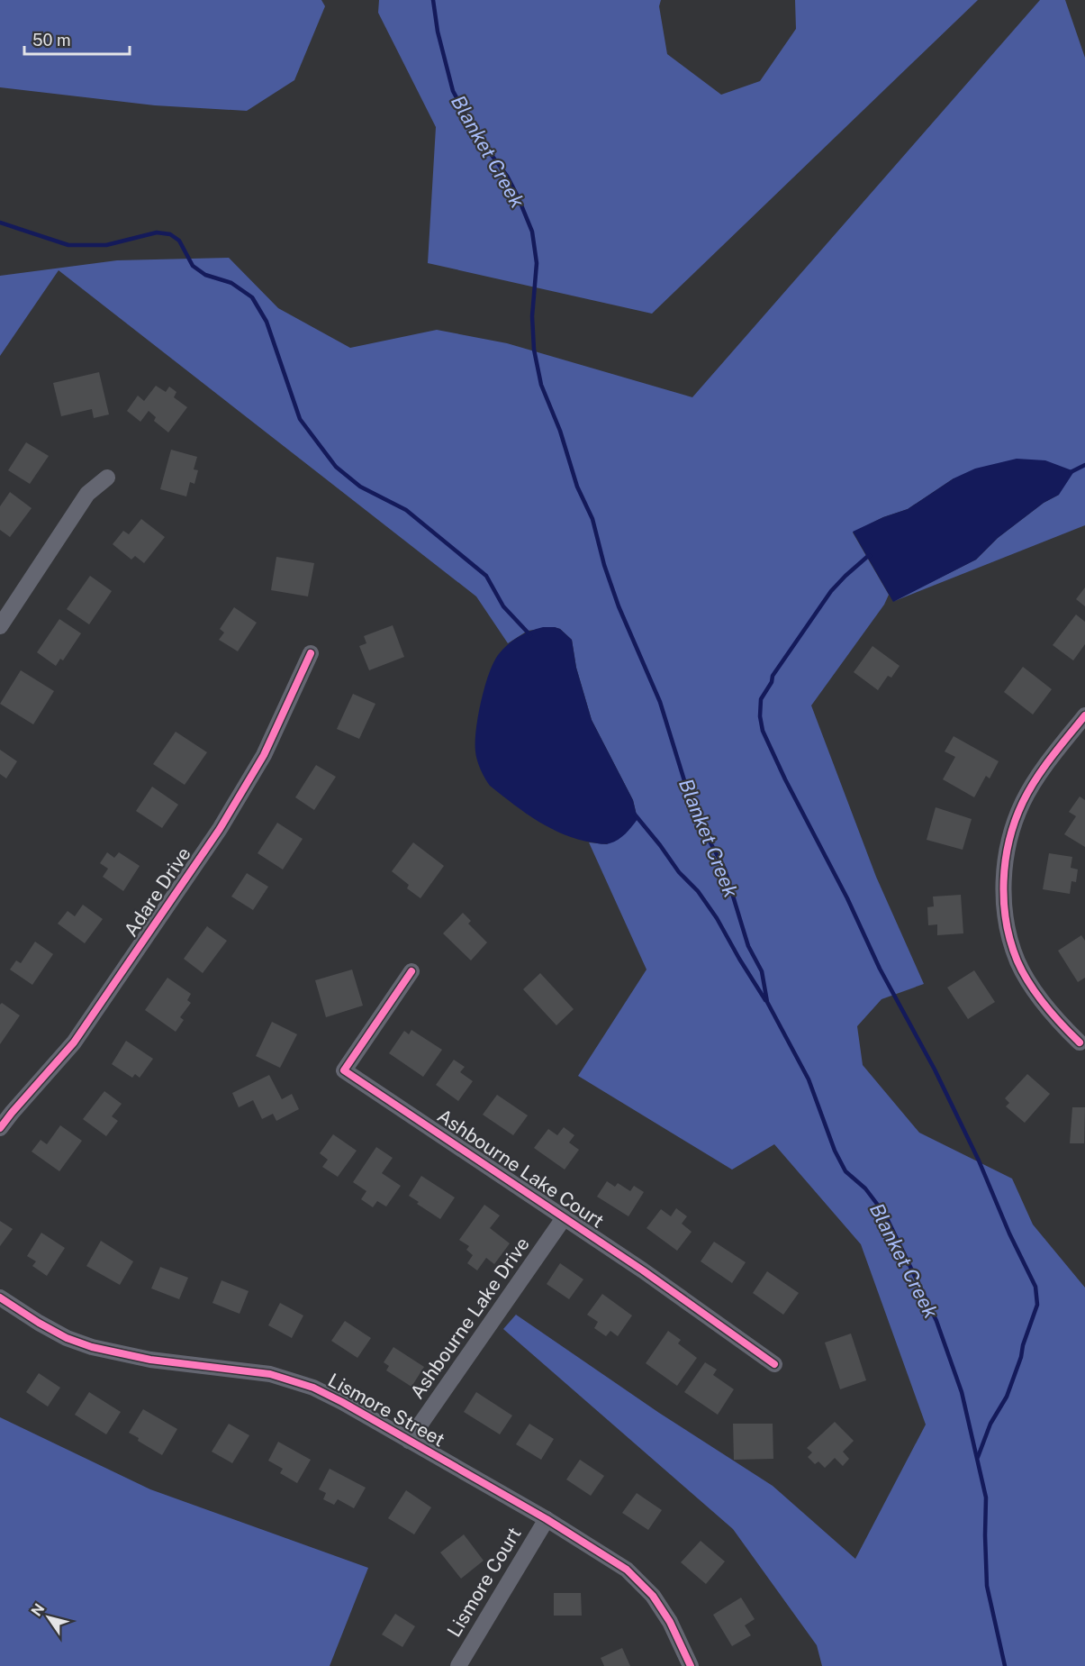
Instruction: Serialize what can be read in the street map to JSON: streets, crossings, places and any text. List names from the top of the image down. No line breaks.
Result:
{"streets":{"street":["Adare Drive","Ashbourne Lake Court","Ashbourne Lake Drive","Lismore Street","Lismore Court"]},"crossings":[["Ashbourne Lake Court","Ashbourne Lake Drive"],["Ashbourne Lake Drive","Lismore Street"],["Lismore Street","Lismore Court"]],"water":["Blanket Creek"],"scale_bar":"50 m","north":"top left"}
